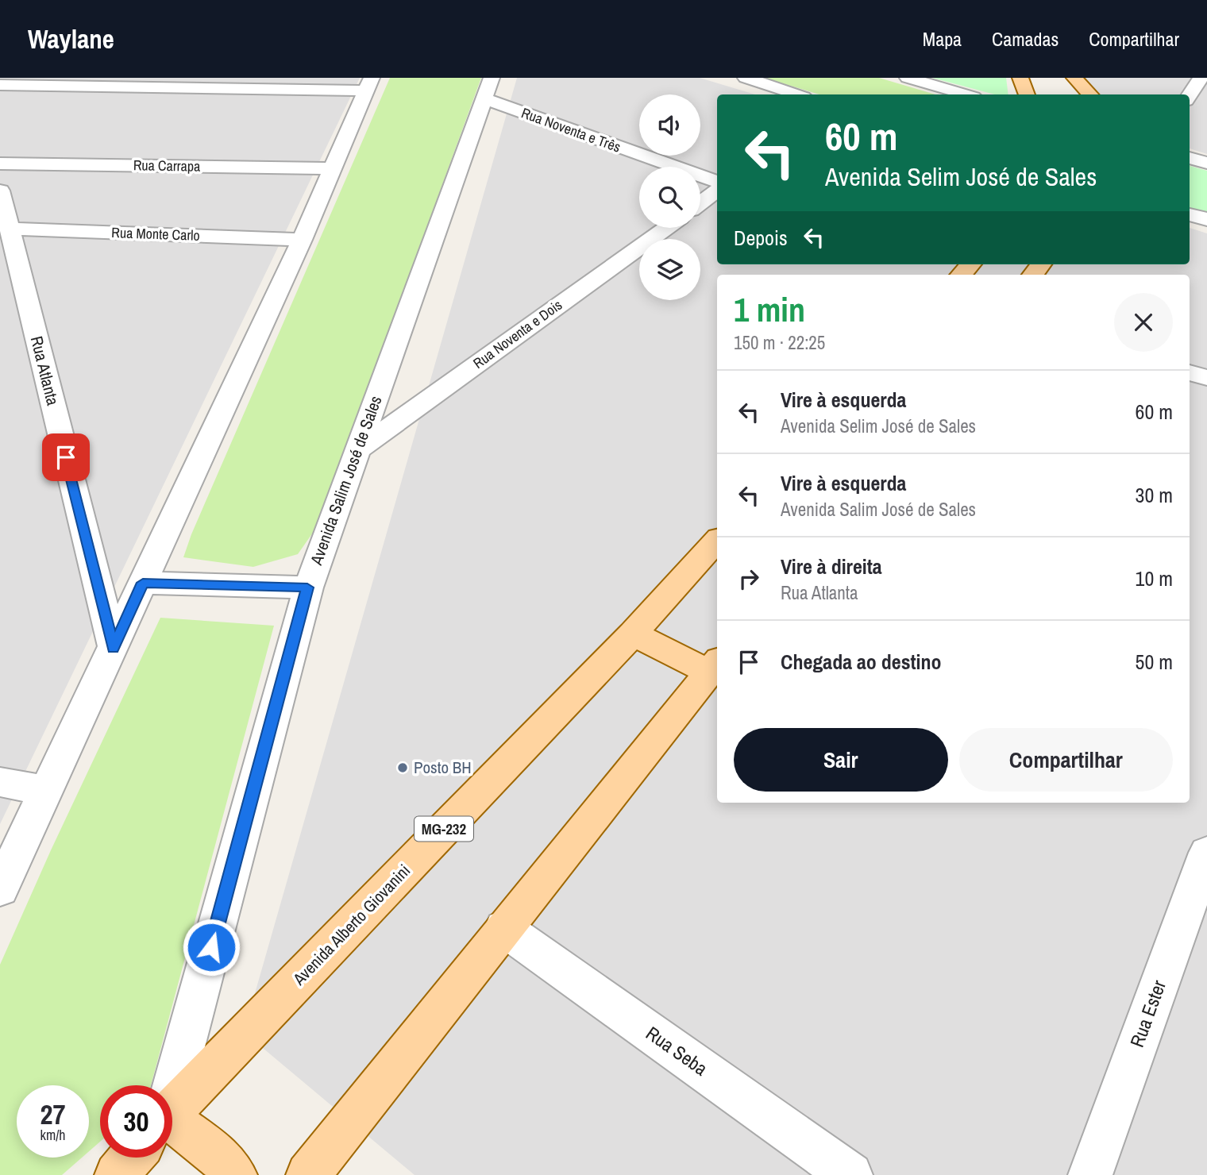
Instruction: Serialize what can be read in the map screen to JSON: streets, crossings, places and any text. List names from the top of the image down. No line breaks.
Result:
{"streets":{"main road":["MG-232","Avenida Alberto Giovanini"],"street":["Rua Noventa e Três","Rua Carrapa","Rua Monte Carlo","Rua Noventa e Dois","Rua Atlanta","Avenida Salim José de Sales","Rua Ester","Rua Seba"]},"crossings":[["Rua Noventa e Três","Avenida Salim José de Sales"],["Rua Monte Carlo","Rua Atlanta"],["Rua Noventa e Dois","Avenida Salim José de Sales"]],"places":["Posto BH"],"page":{"header":"Waylane","nav":["Mapa","Camadas","Compartilhar"],"turn":["60 m","Avenida Selim José de Sales"],"then":"Depois","heading":["1 min","150 m · 22:25"],"list":[{"name":"Vire à esquerda","note":"Avenida Selim José de Sales","value":"60 m"},{"name":"Vire à esquerda","note":"Avenida Salim José de Sales","value":"30 m"},{"name":"Vire à direita","note":"Rua Atlanta","value":"10 m"},{"name":"Chegada ao destino","value":"50 m"}],"buttons":["Sair","Compartilhar"],"speed":"27 km/h","limit":"30"}}
